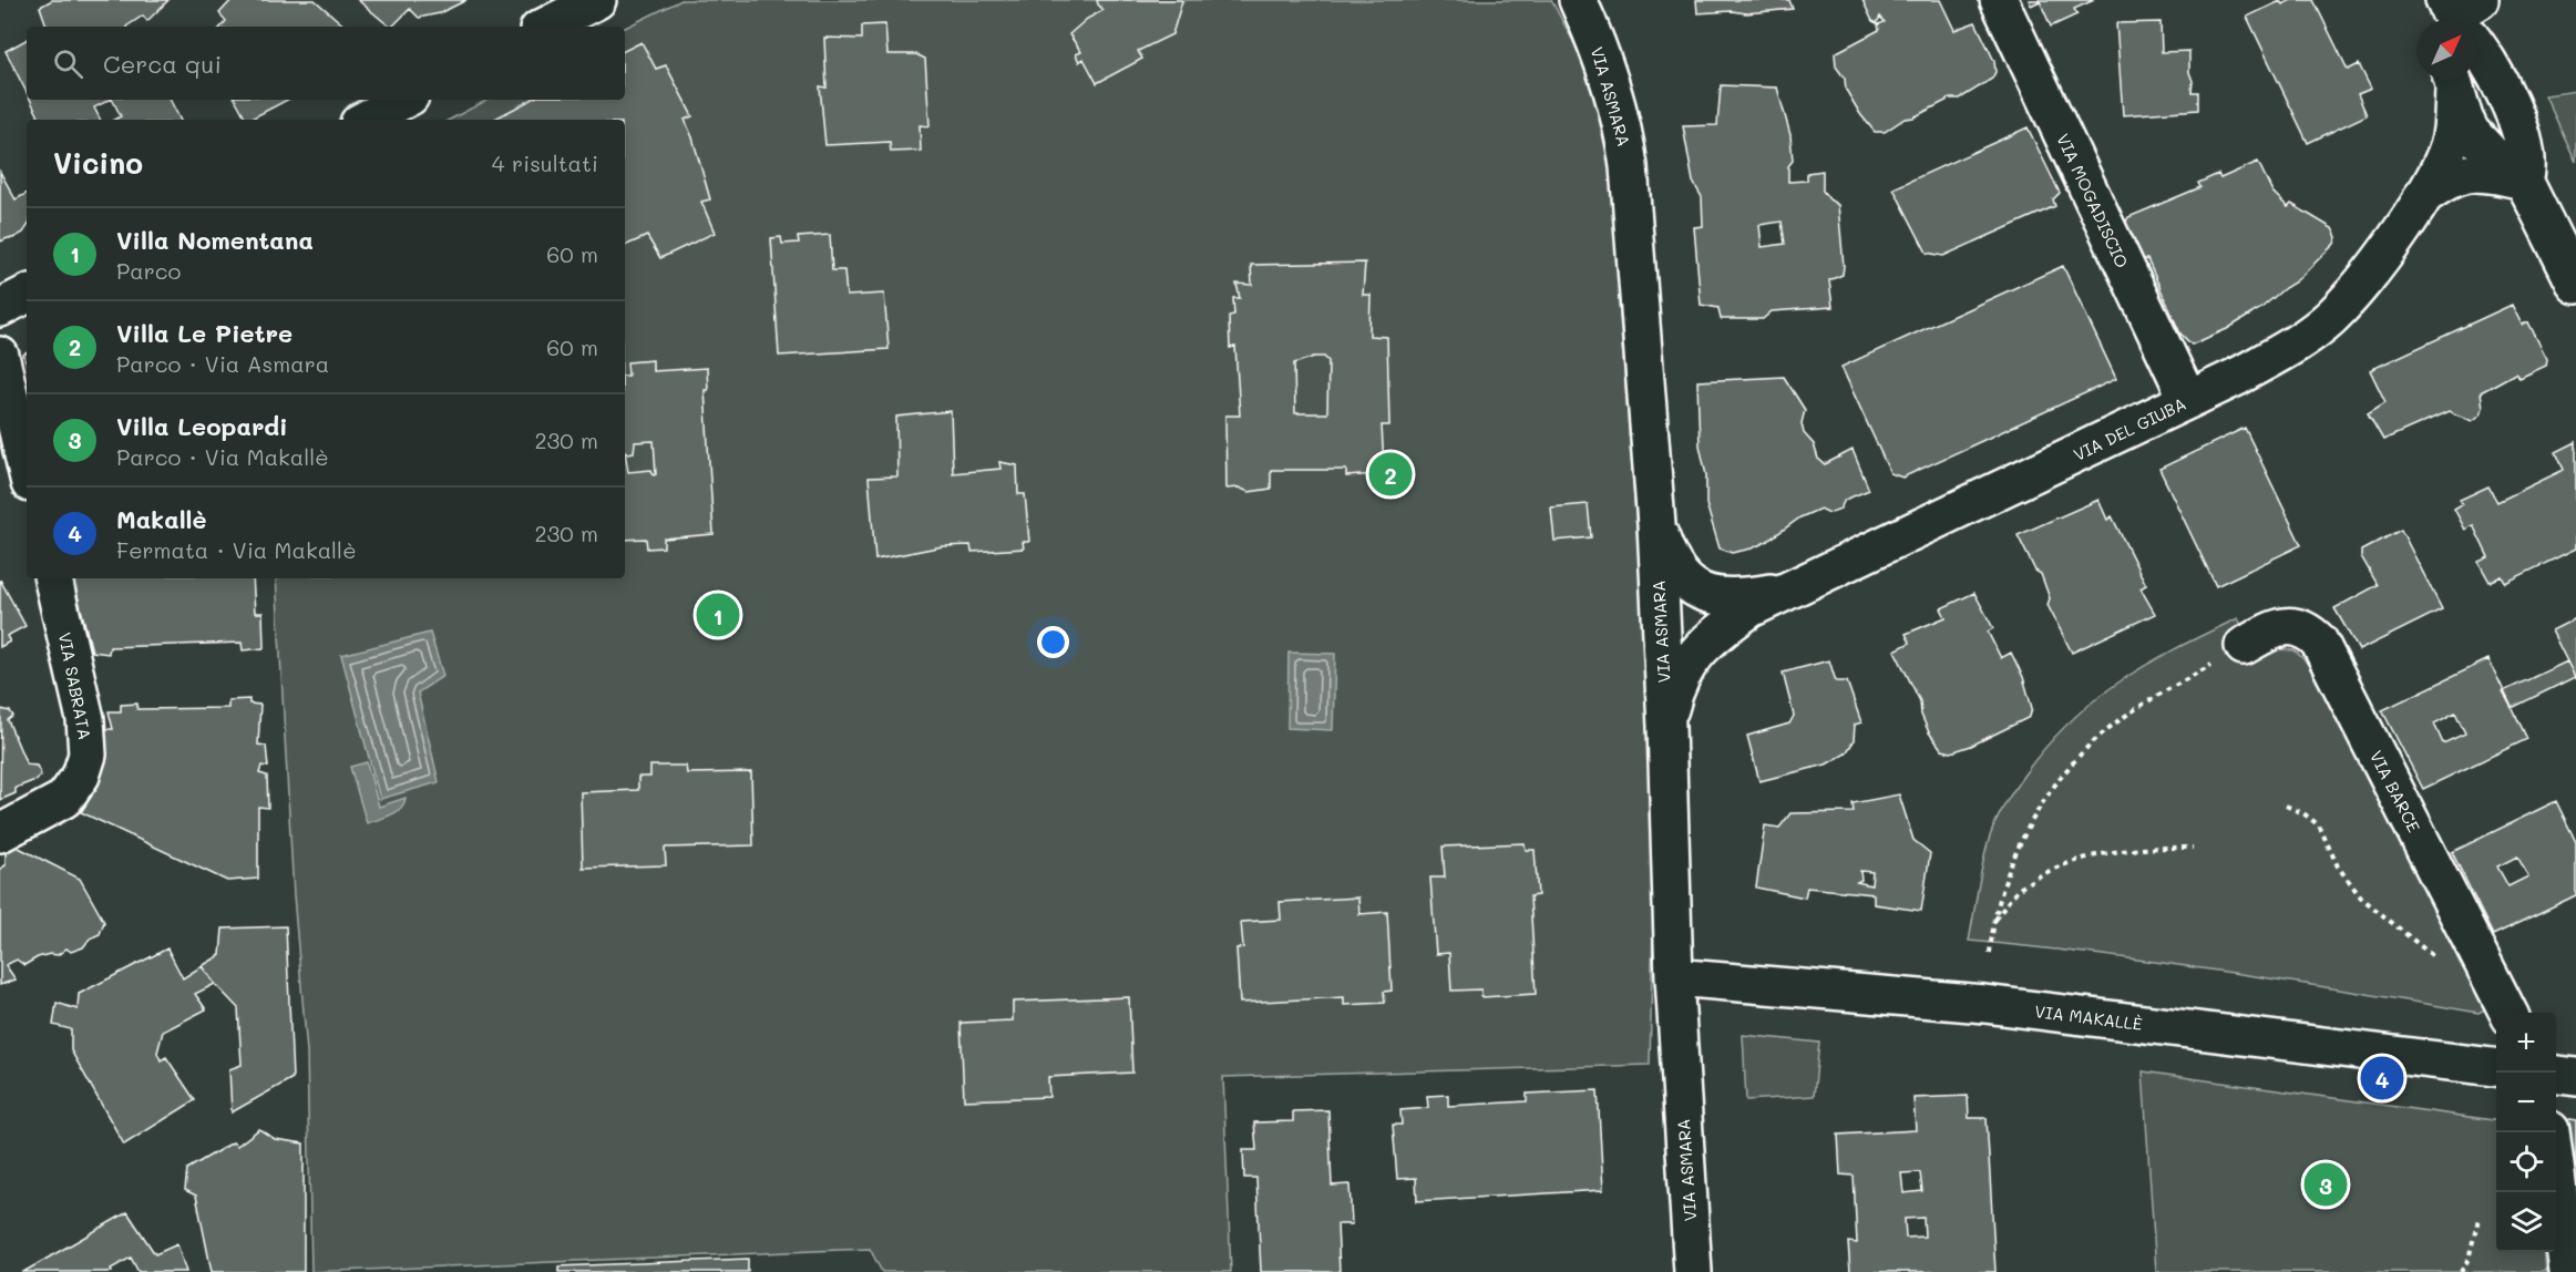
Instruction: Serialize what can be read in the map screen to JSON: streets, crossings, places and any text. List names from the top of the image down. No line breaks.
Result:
{"streets":{"street":["VIA ASMARA","VIA MOGADISCIO","VIA DEL GIUBA","VIA SABRATA","VIA BARCE","VIA MAKALLÈ"]},"crossings":[["VIA ASMARA","VIA DEL GIUBA"],["VIA ASMARA","VIA MAKALLÈ"],["VIA MOGADISCIO","VIA DEL GIUBA"]],"north":"top right","page":{"search":"Cerca qui","heading":["Vicino","4 risultati"],"list":[{"mark":"1","name":"Villa Nomentana","note":"Parco","value":"60 m"},{"mark":"2","name":"Villa Le Pietre","note":"Parco · Via Asmara","value":"60 m"},{"mark":"3","name":"Villa Leopardi","note":"Parco · Via Makallè","value":"230 m"},{"mark":"4","name":"Makallè","note":"Fermata · Via Makallè","value":"230 m"}],"pins":["2","1","4","3"],"map_buttons":["+","−"]}}
